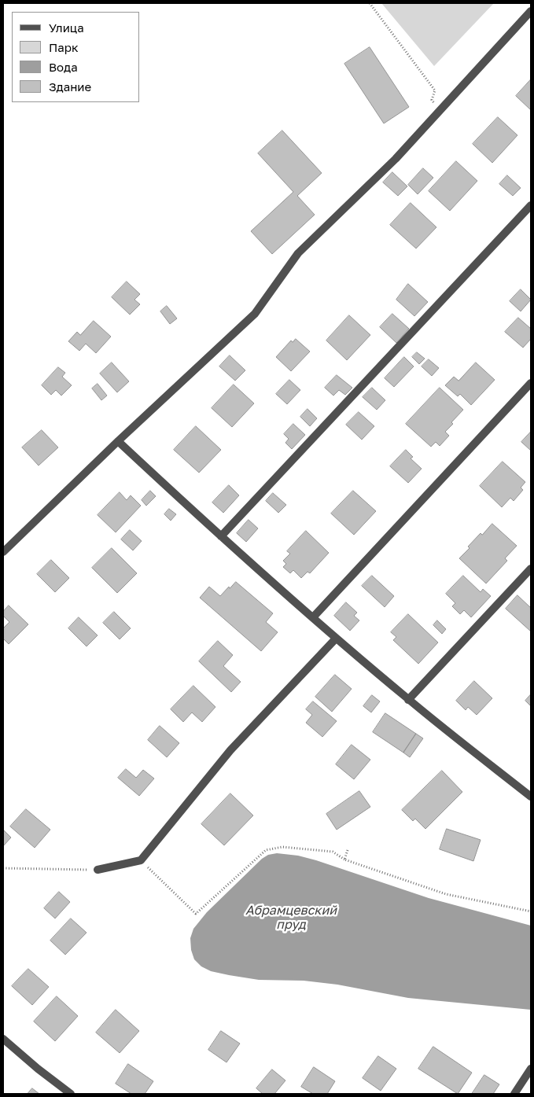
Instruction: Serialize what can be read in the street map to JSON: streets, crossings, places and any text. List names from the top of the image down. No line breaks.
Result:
{"water":["Абрамцевский пруд"],"legend":["Улица","Парк","Вода","Здание"]}
